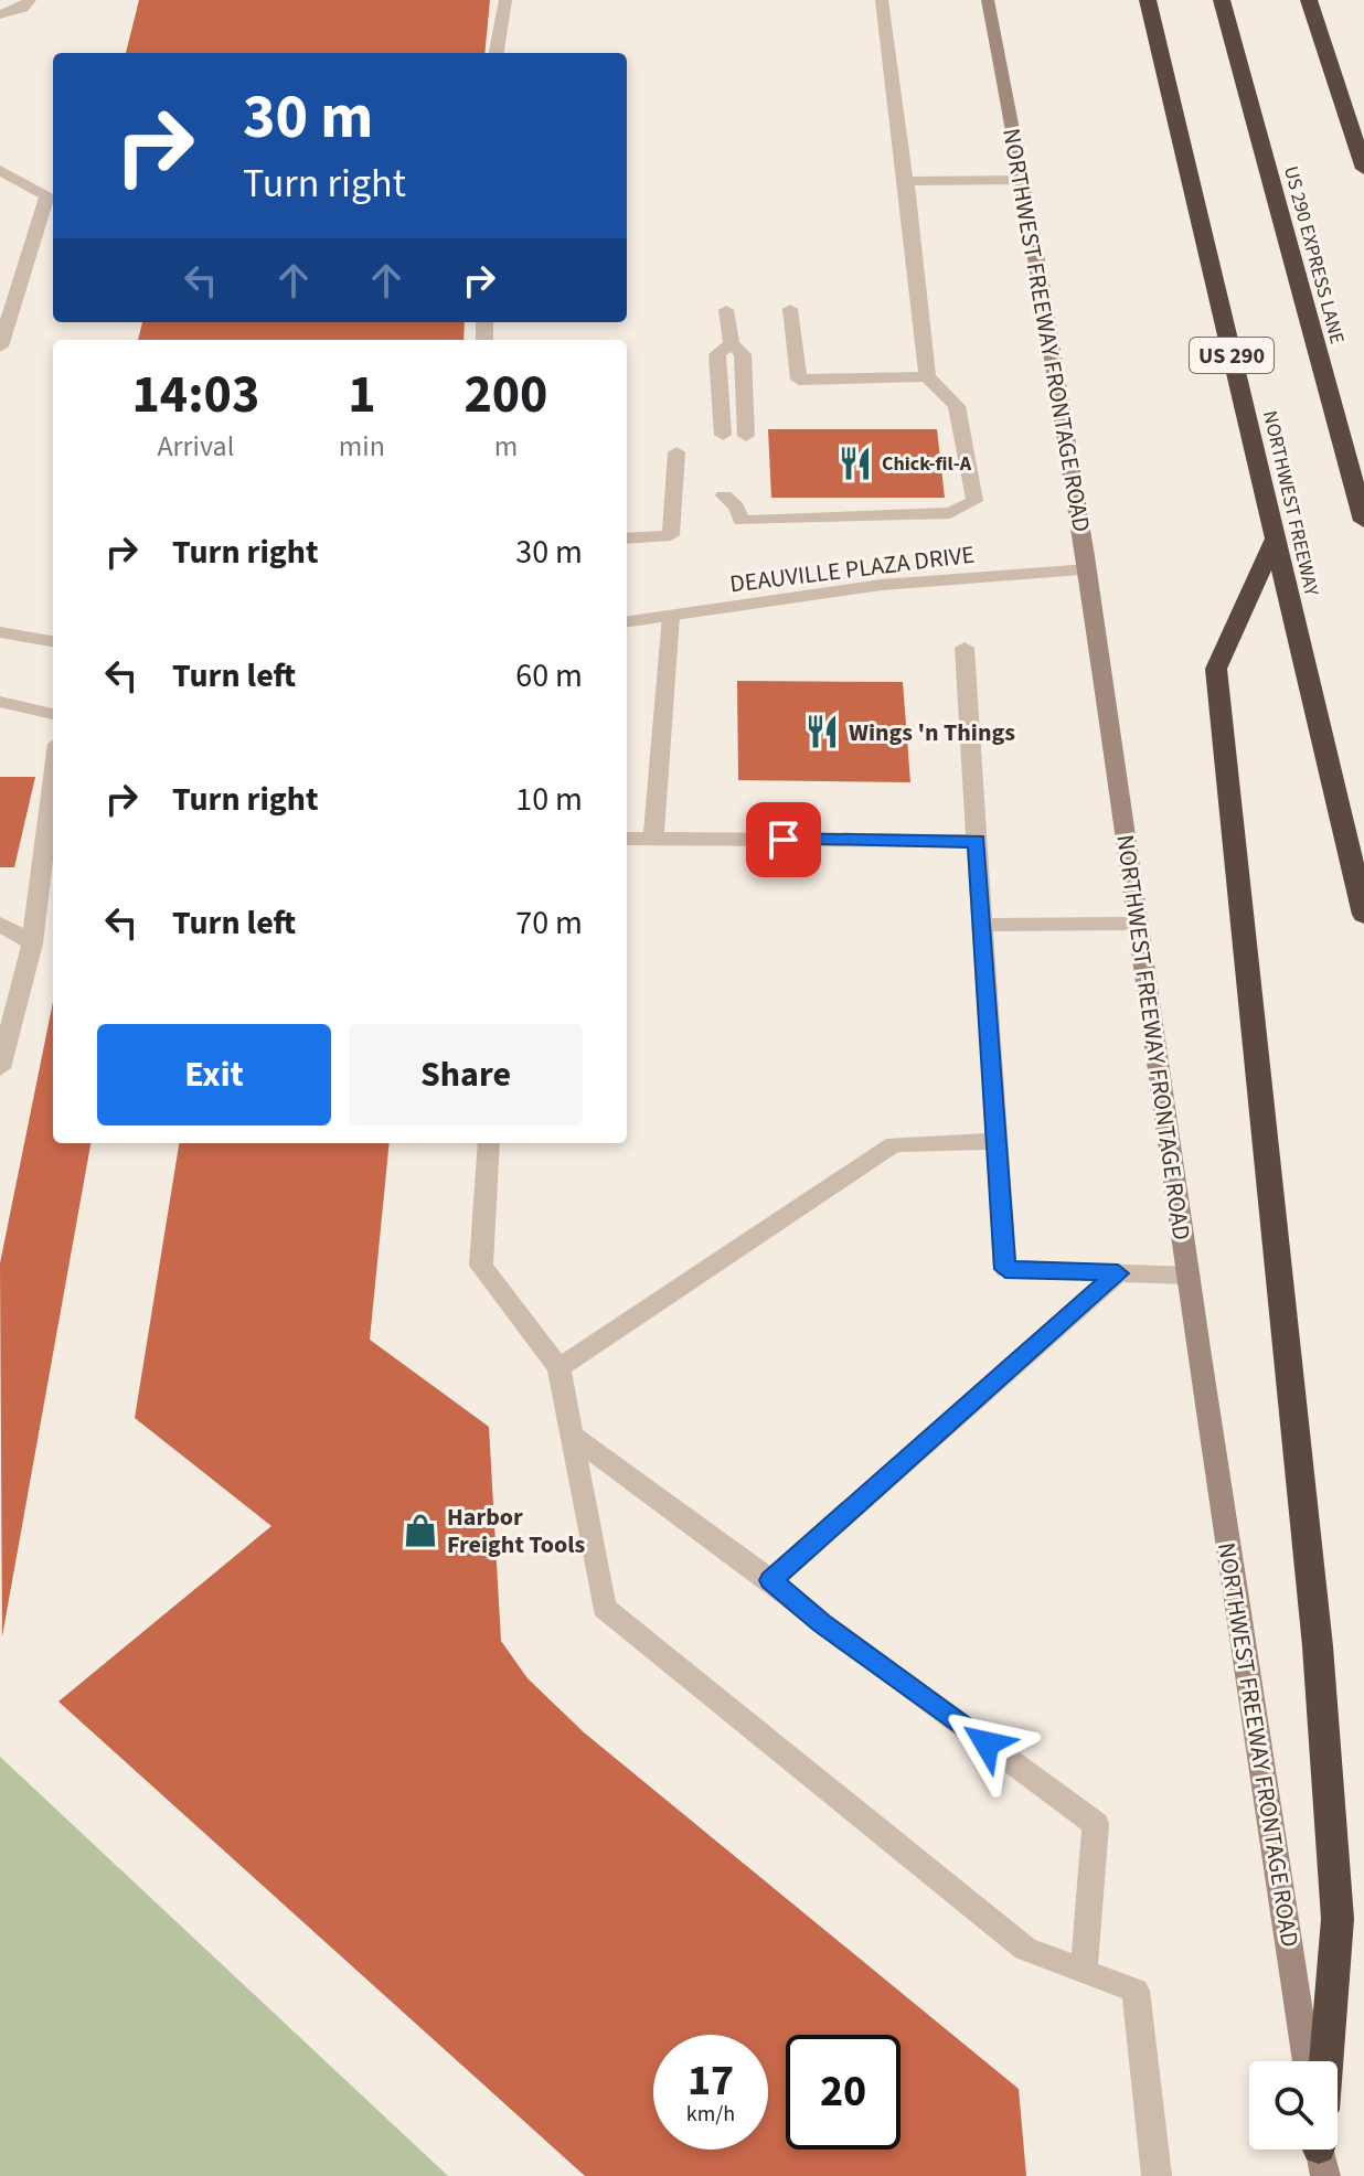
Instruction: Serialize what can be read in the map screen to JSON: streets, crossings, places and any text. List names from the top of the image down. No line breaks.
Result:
{"streets":{"highway":["US 290 EXPRESS LANE","US 290","NORTHWEST FREEWAY"],"main road":["NORTHWEST FREEWAY FRONTAGE ROAD"],"street":["DEAUVILLE PLAZA DRIVE"]},"crossings":[["NORTHWEST FREEWAY FRONTAGE ROAD","DEAUVILLE PLAZA DRIVE"]],"places":{"restaurant":["Chick-fil-A","Wings 'n Things"],"shop":["Harbor Freight Tools"]},"page":{"turn":["30 m","Turn right"],"eta":["14:03","Arrival","1","min","200","m"],"list":[{"name":"Turn right","value":"30 m"},{"name":"Turn left","value":"60 m"},{"name":"Turn right","value":"10 m"},{"name":"Turn left","value":"70 m"}],"buttons":["Exit","Share"],"speed":"17 km/h","limit":"20"}}
